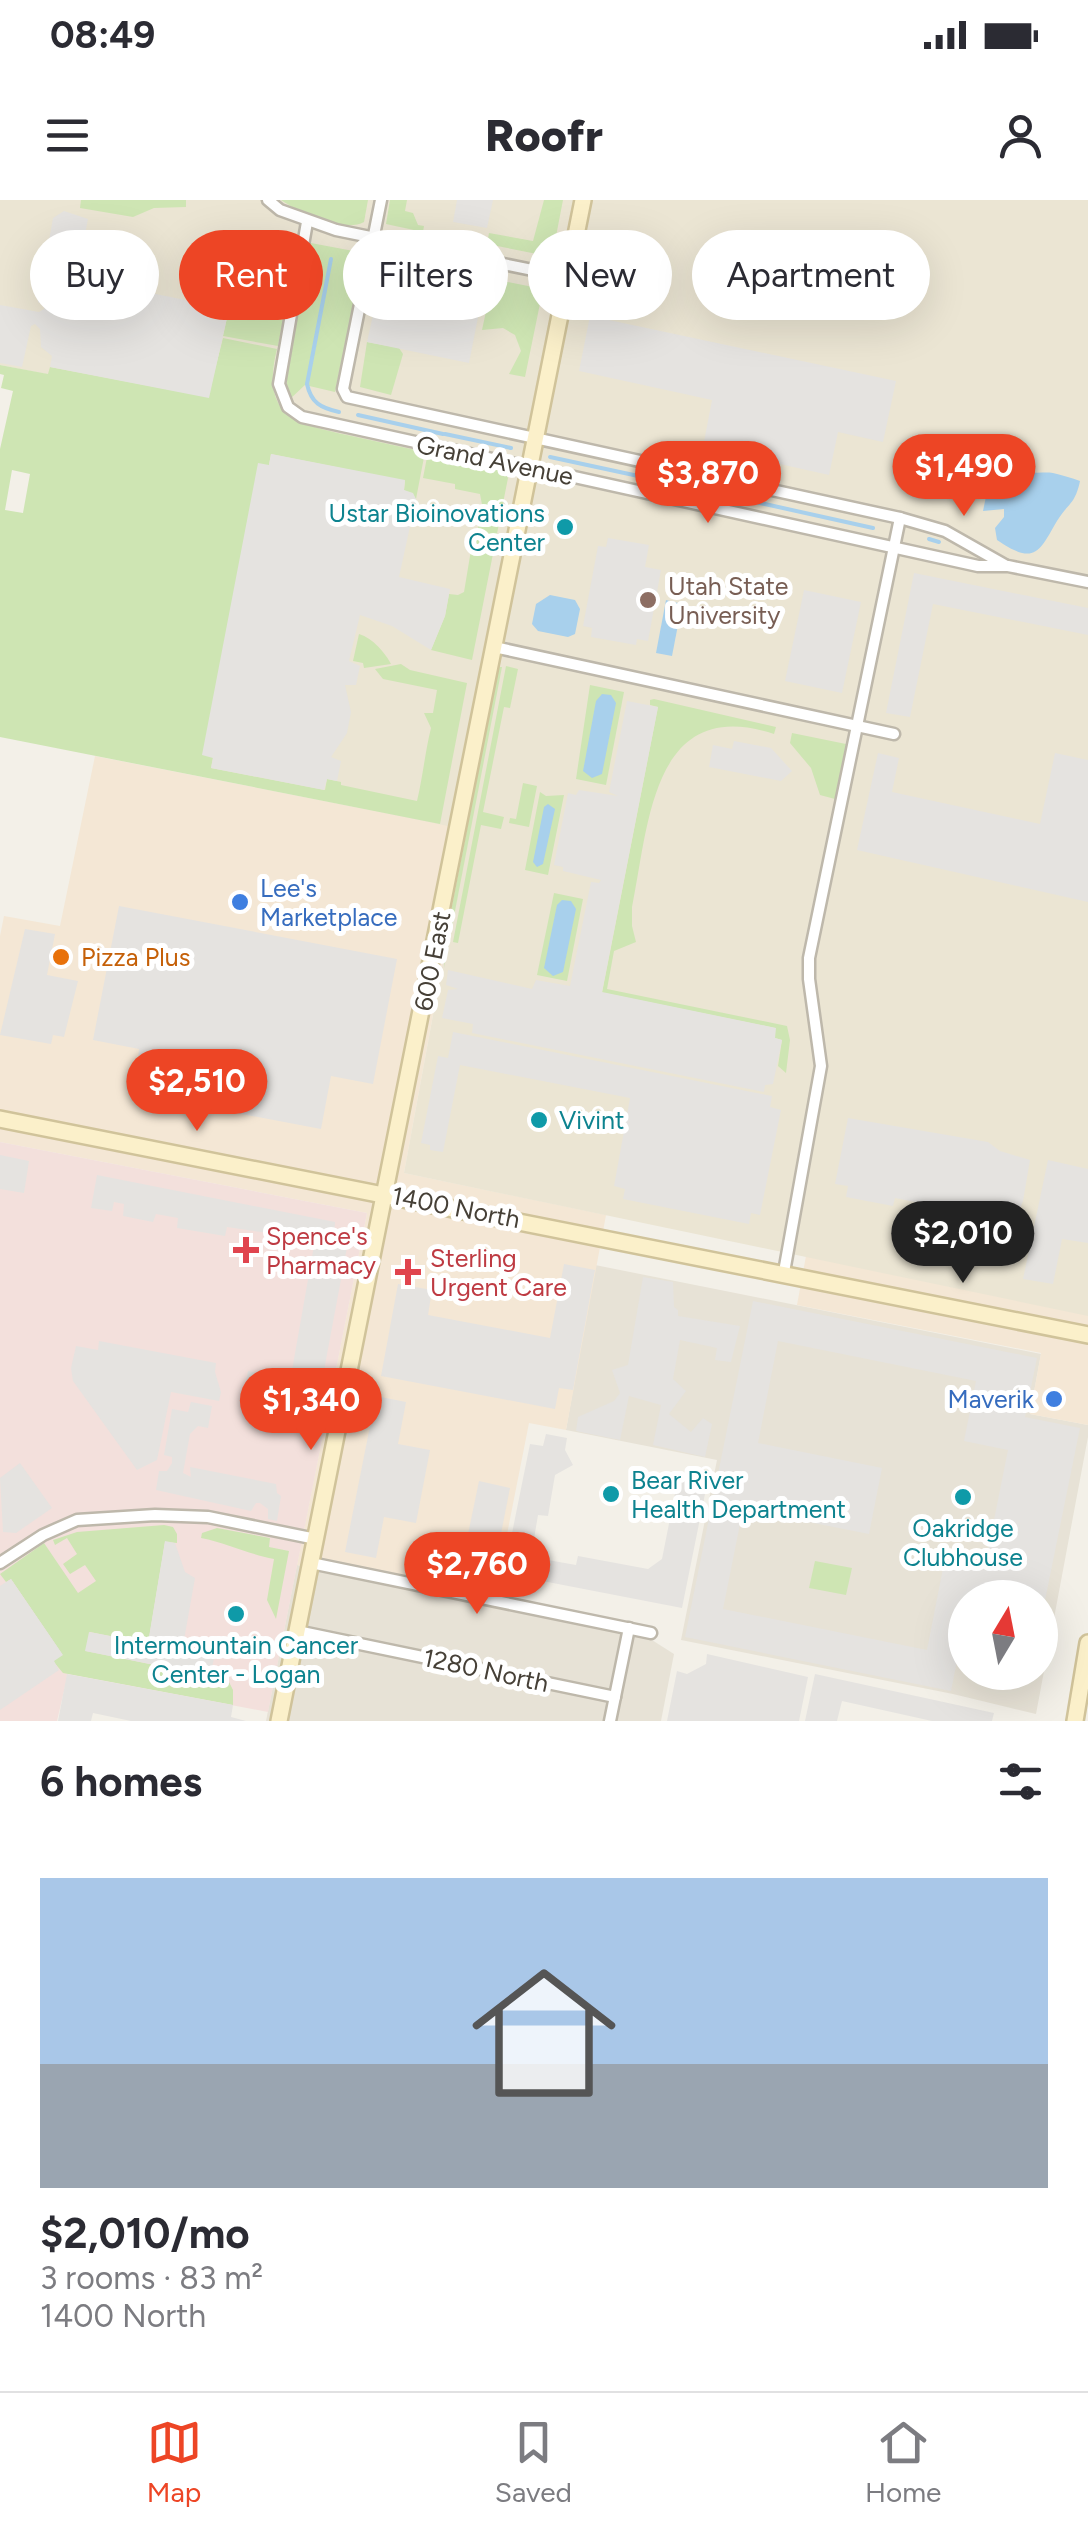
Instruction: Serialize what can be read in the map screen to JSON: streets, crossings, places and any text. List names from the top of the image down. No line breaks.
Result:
{"streets":{"street":["Grand Avenue","600 East","1400 North","1280 North"]},"crossings":[["Grand Avenue","600 East"],["600 East","1400 North"],["600 East","1280 North"]],"places":{"other":["Ustar Bioinovations Center","Utah State University","Lee's Marketplace","Pizza Plus","Vivint","Maverik","Bear River Health Department","Oakridge Clubhouse","Intermountain Cancer Center - Logan"],"health":["Spence's Pharmacy","Sterling Urgent Care"]},"north":"top","page":{"status":"08:49","header":"Roofr","chip":["Buy","Rent","Filters","New","Apartment"],"price":["$1,490","$3,870","$2,510","$2,010","$1,340","$2,760"],"heading":"6 homes","list":[{"name":"$2,010/mo","note":"3 rooms · 83 m² · 1400 North"}],"tabs":["Map","Saved","Home"]}}
